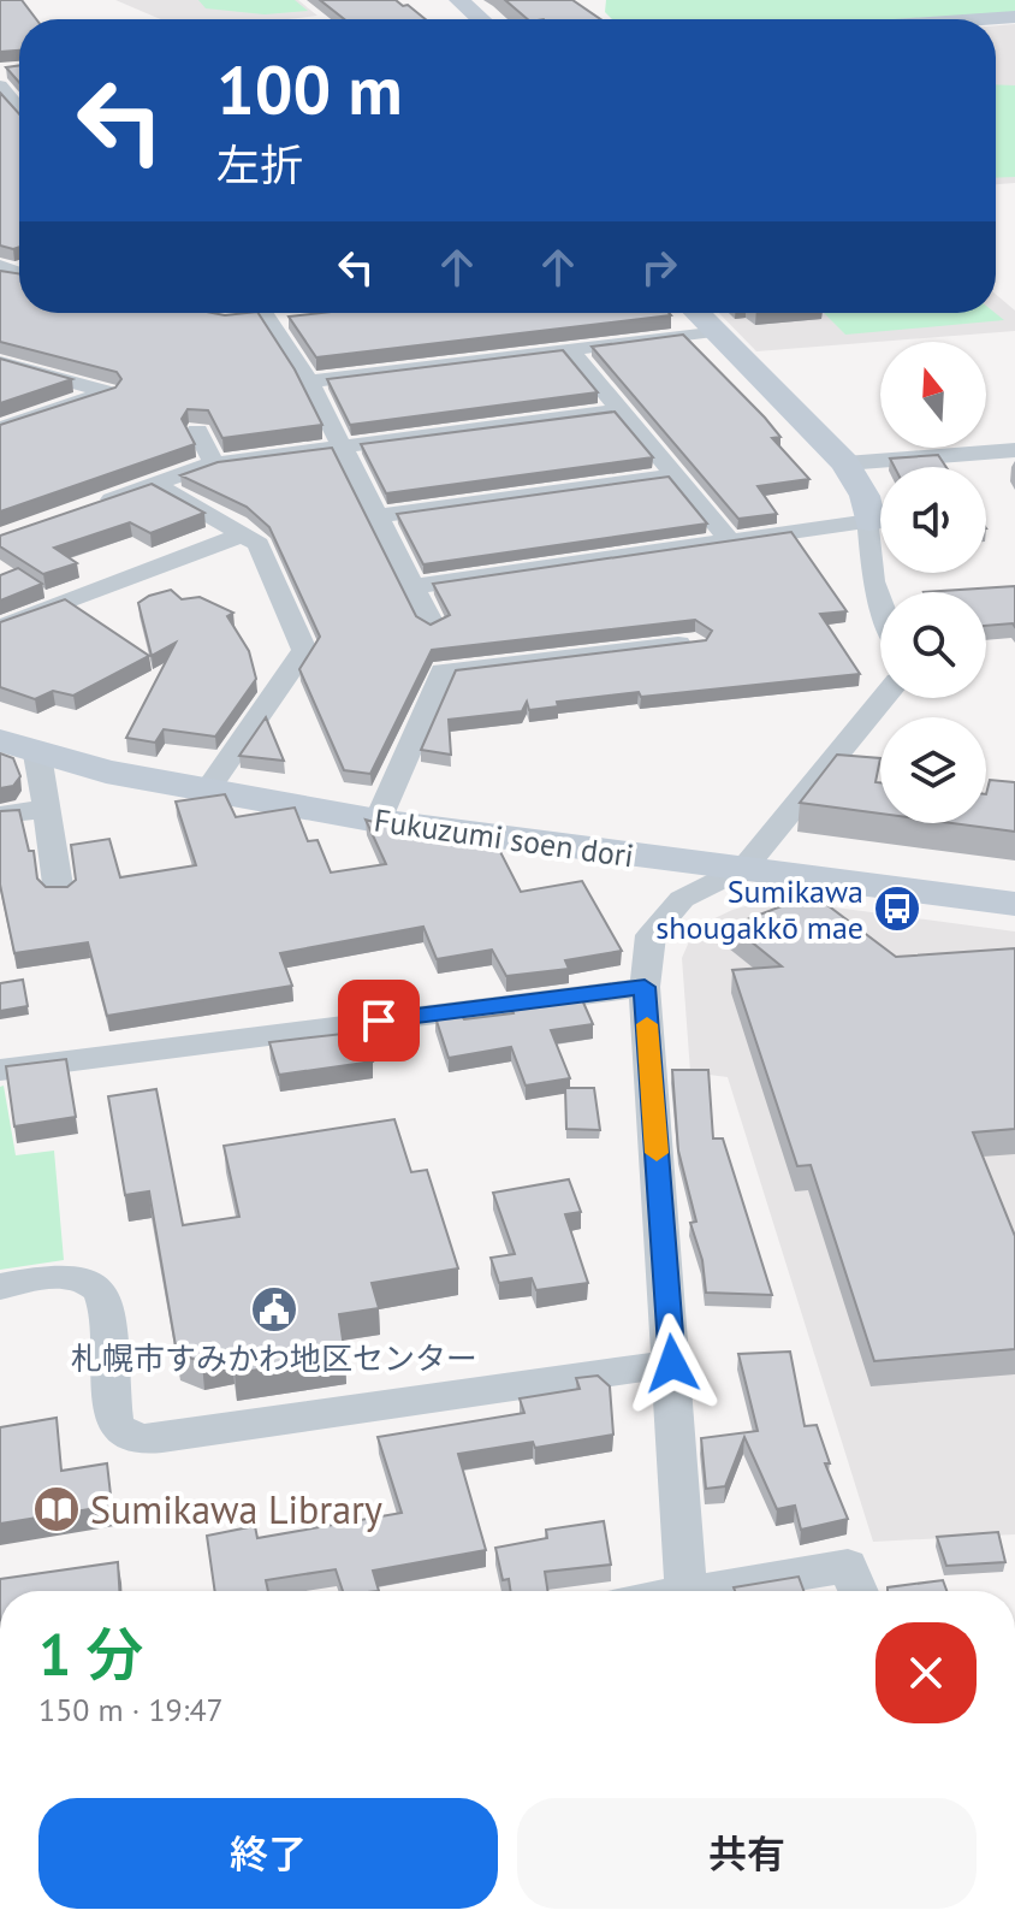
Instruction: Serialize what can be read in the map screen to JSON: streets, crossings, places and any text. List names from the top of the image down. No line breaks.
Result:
{"streets":{"street":["Fukuzumi soen dori"]},"places":{"bus stop":["Sumikawa shougakkō mae"],"public building":["札幌市すみかわ地区センター"],"library":["Sumikawa Library"]},"north":"top","page":{"turn":["100 m","左折"],"heading":["1 分","150 m · 19:47"],"buttons":["終了","共有"]}}
